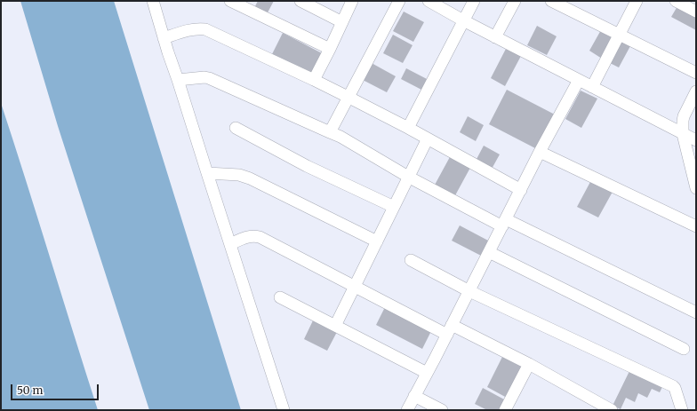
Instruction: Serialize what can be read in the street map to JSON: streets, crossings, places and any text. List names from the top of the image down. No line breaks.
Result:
{"scale_bar":"50 m"}
